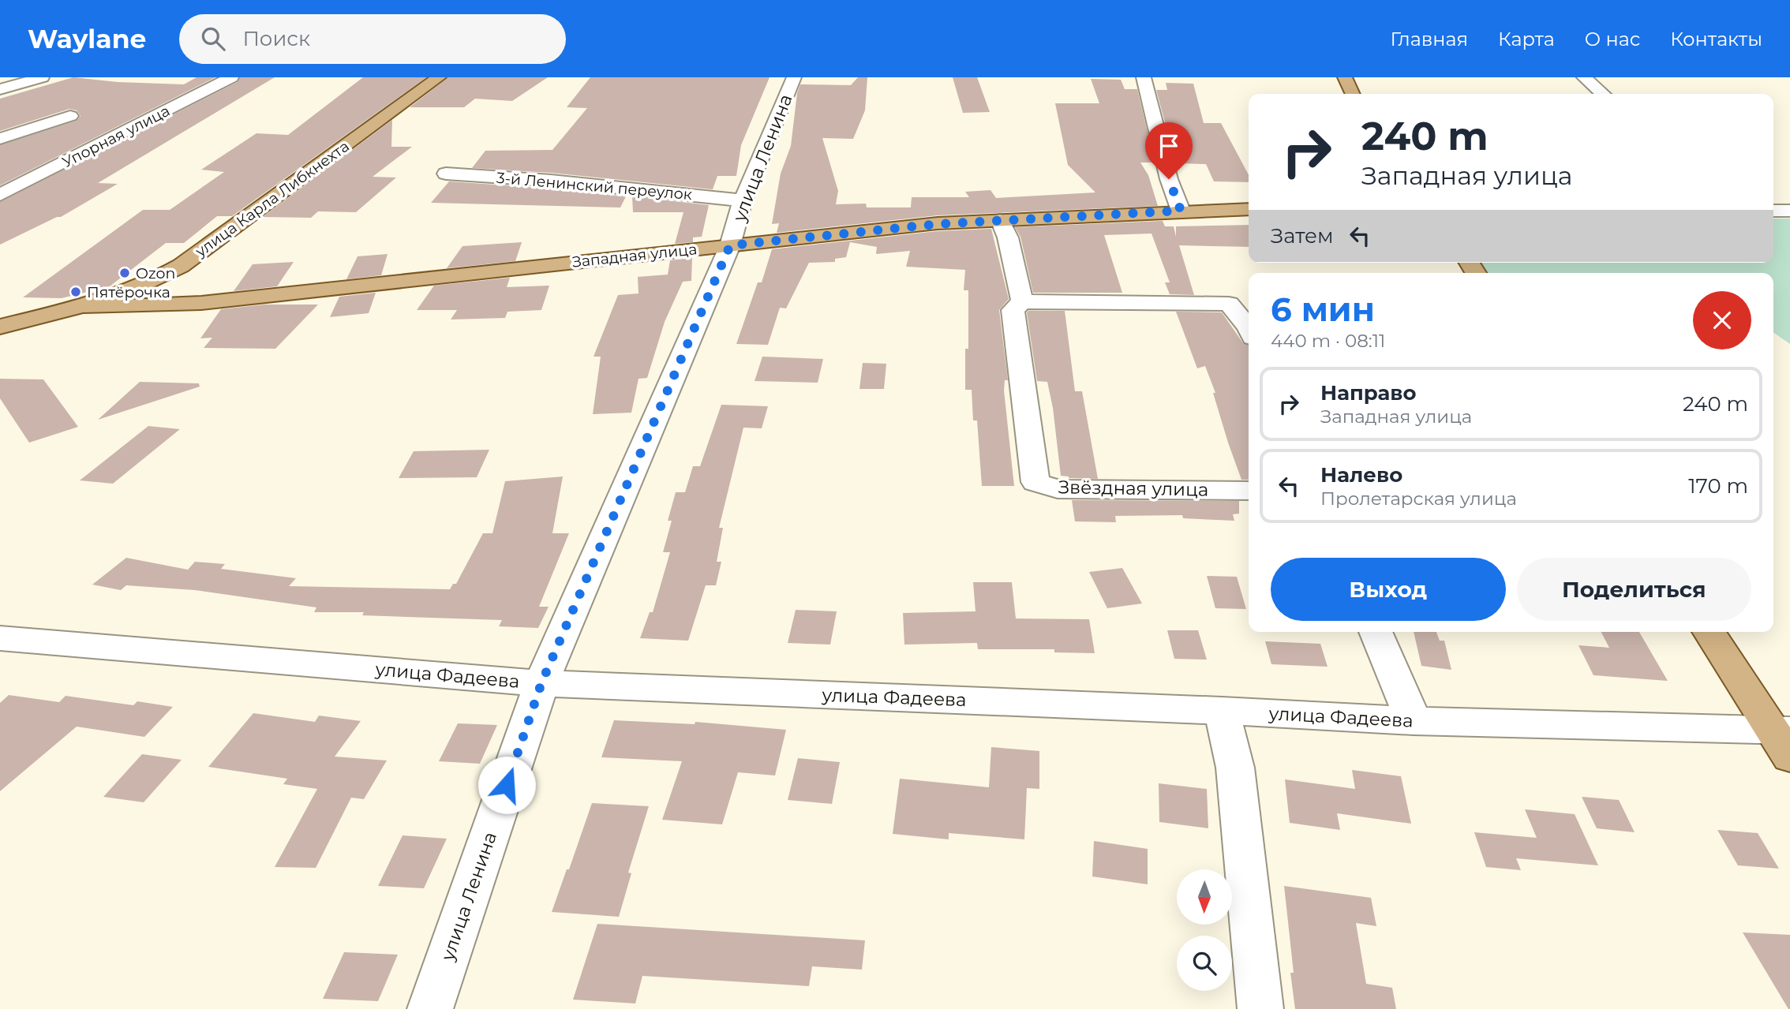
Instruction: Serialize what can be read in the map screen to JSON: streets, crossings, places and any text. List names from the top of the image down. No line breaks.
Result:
{"streets":{"main road":["улица Карла Либкнехта","Западная улица"],"street":["Упорная улица","улица Ленина","3-й Ленинский переулок","Звёздная улица","улица Фадеева"]},"crossings":[["улица Ленина","3-й Ленинский переулок"],["улица Ленина","Западная улица"],["улица Ленина","улица Фадеева"],["улица Карла Либкнехта","Западная улица"],["Западная улица","Звёздная улица"]],"places":["Ozon","Пятёрочка"],"north":"bottom","page":{"header":"Waylane","search":"Поиск","nav":["Главная","Карта","О нас","Контакты"],"turn":["240 m","Западная улица"],"then":"Затем","heading":["6 мин","440 m · 08:11"],"list":[{"name":"Направо","note":"Западная улица","value":"240 m"},{"name":"Налево","note":"Пролетарская улица","value":"170 m"}],"buttons":["Выход","Поделиться"]}}
